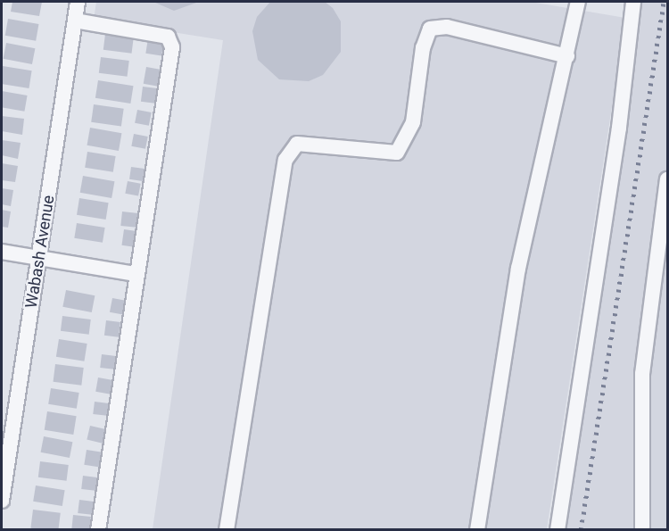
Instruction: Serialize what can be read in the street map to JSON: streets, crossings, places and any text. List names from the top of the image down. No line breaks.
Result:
{"streets":{"street":["Wabash Avenue"]}}
